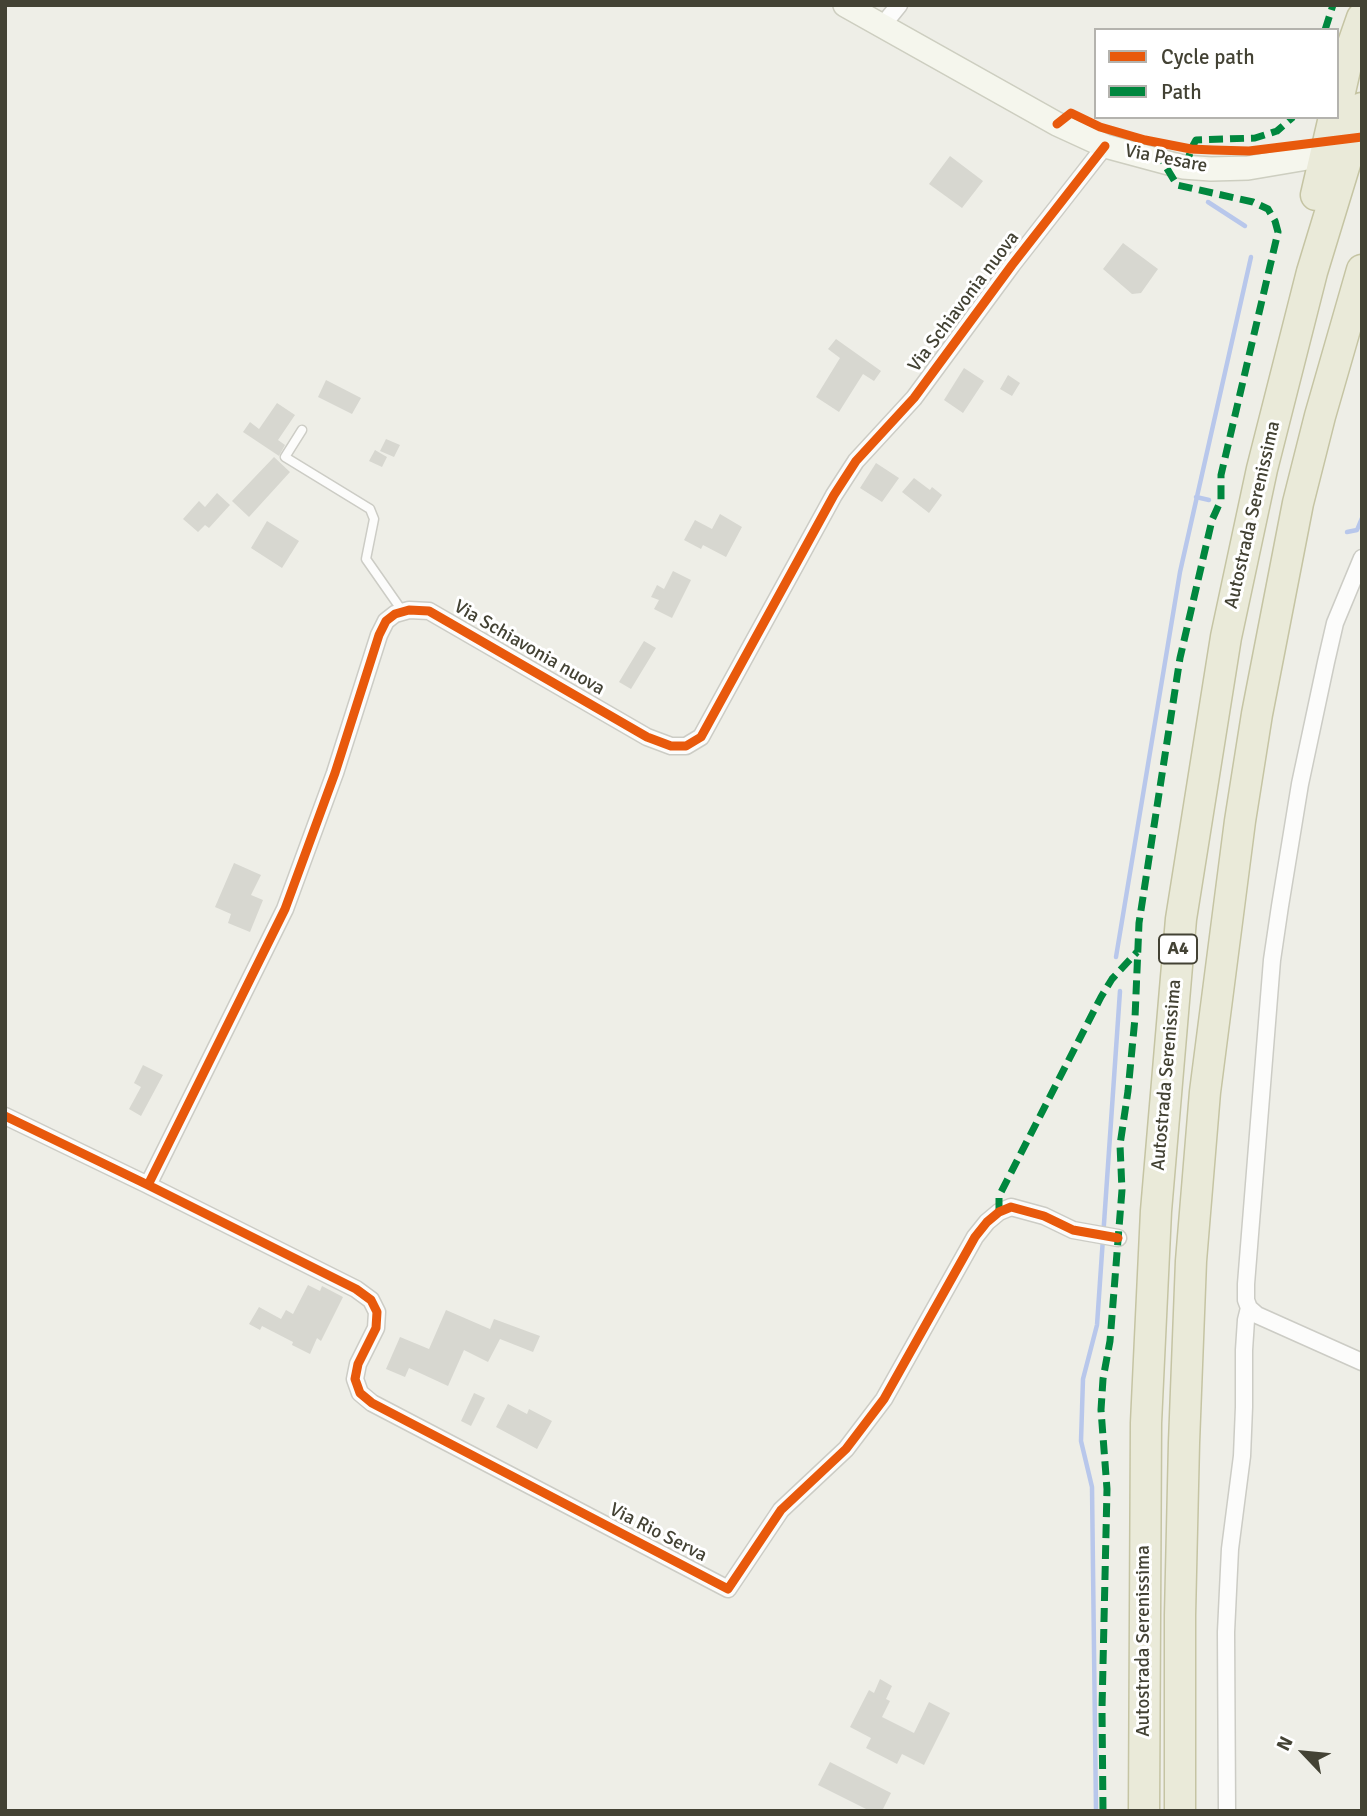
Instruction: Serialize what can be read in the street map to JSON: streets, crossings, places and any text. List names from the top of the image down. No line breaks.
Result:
{"streets":{"highway":["Autostrada Serenissima","A4"],"street":["Via Pesare","Via Schiavonia nuova","Via Rio Serva"]},"crossings":[["Via Pesare","Via Schiavonia nuova"]],"legend":["Cycle path","Path"],"north":"top left"}
